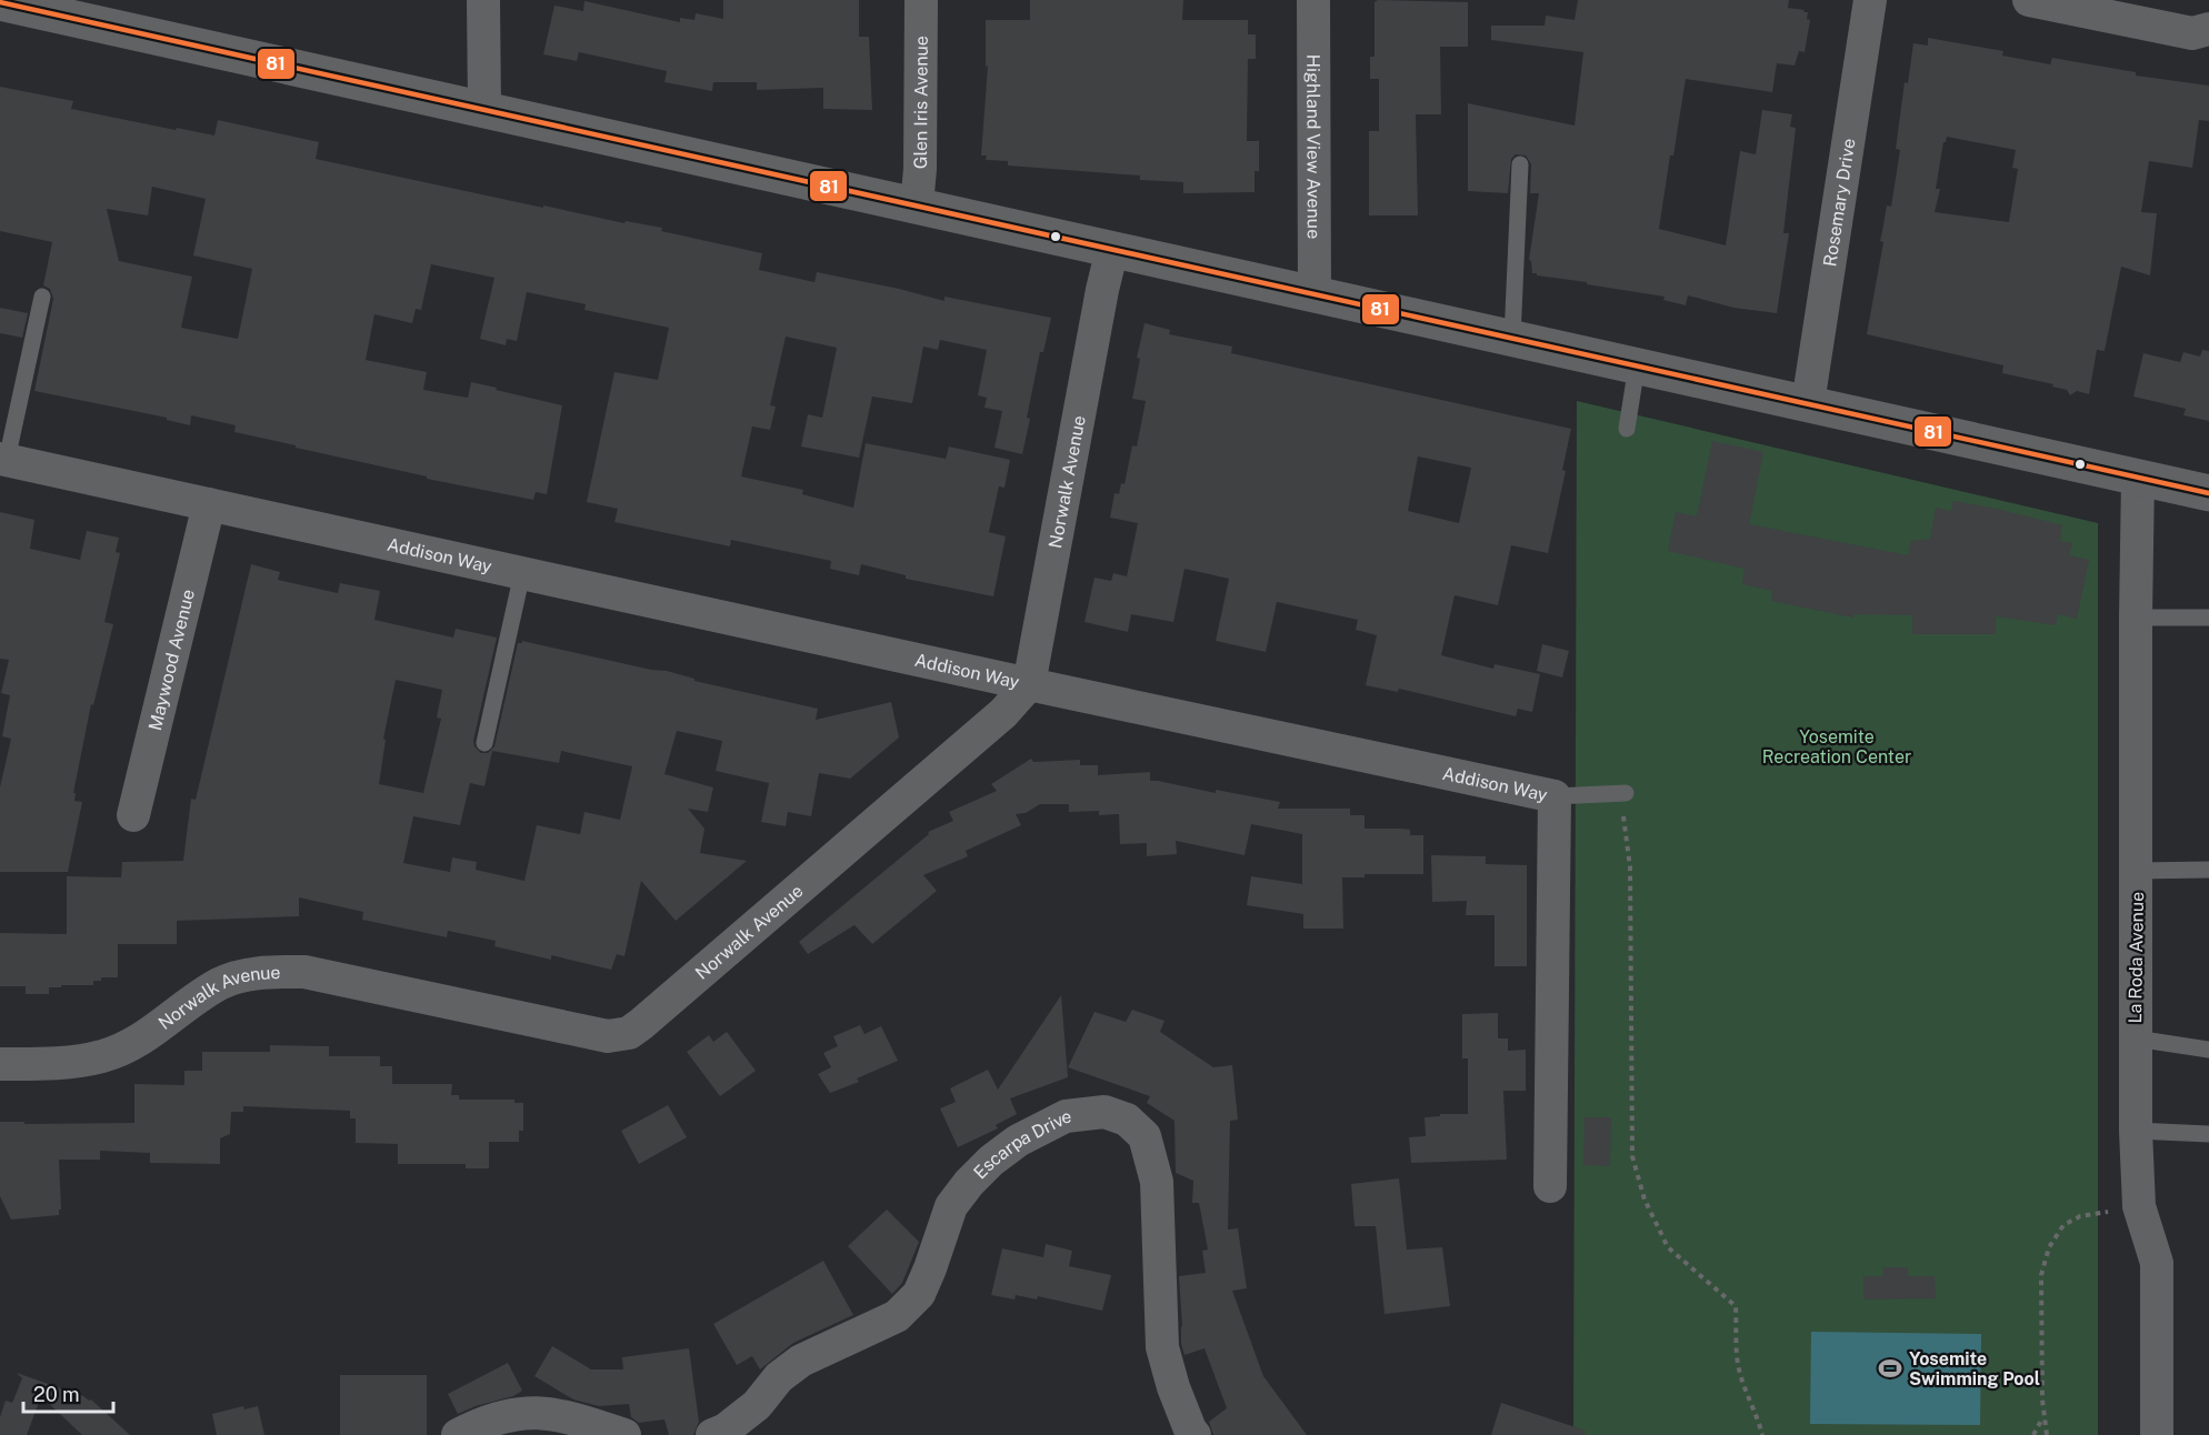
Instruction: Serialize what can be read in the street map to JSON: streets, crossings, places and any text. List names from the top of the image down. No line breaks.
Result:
{"streets":{"street":["Glen Iris Avenue","Highland View Avenue","Rosemary Drive","Norwalk Avenue","Addison Way","Maywood Avenue","La Roda Avenue","Escarpa Drive"]},"crossings":[["Norwalk Avenue","Addison Way"],["Addison Way","Maywood Avenue"]],"parks":["Yosemite Recreation Center"],"places":{"sports":["Yosemite Swimming Pool"]},"lines":["transit line 81"],"scale_bar":"20 m"}
